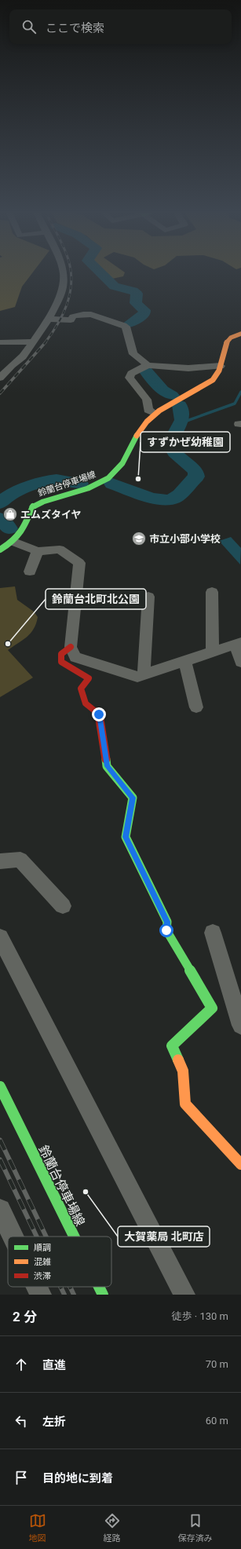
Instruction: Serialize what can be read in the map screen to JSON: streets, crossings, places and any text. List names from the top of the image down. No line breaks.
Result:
{"streets":{"main road":["鈴蘭台停車場線"]},"places":{"other":["すずかぜ幼稚園","鈴蘭台北町北公園","大賀薬局 北町店"],"shop":["エムズタイヤ"],"school or university":["市立小部小学校"]},"legend":["順調","混雑","渋滞"],"page":{"search":"ここで検索","heading":["2 分","徒歩 · 130 m"],"list":[["直進","70 m"],["左折","60 m"],"目的地に到着"],"nav":["地図","経路","保存済み"]}}
